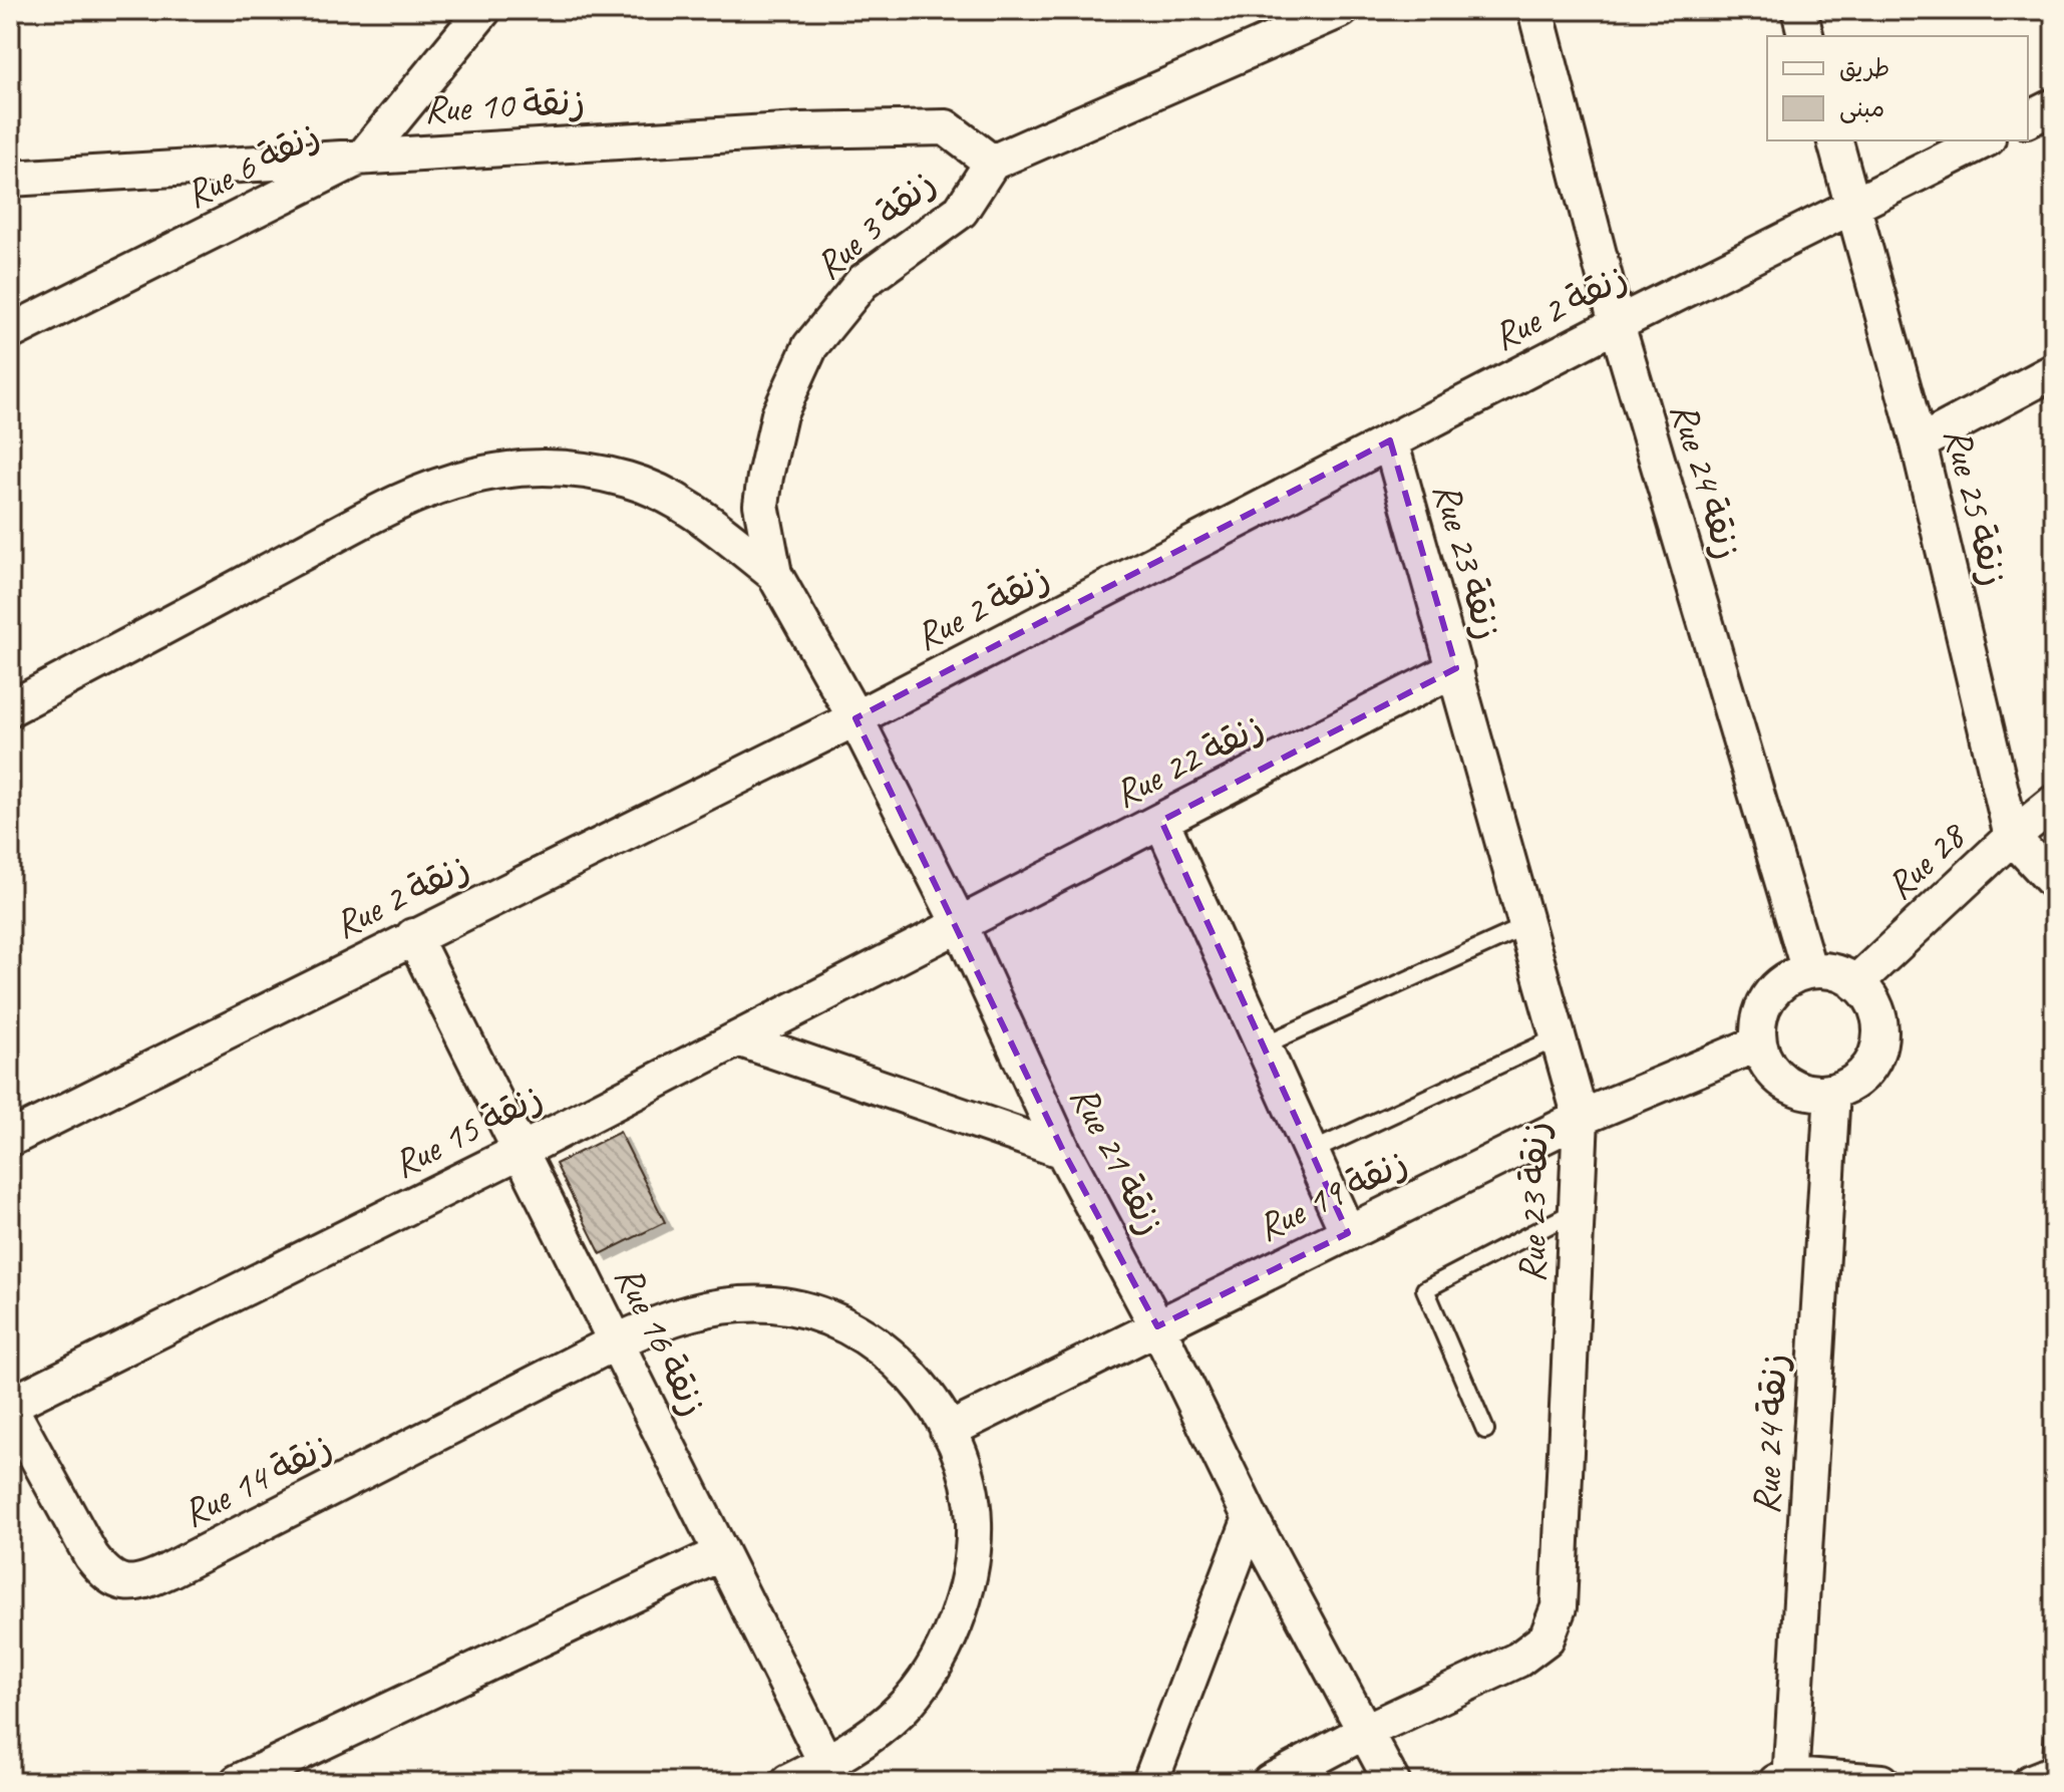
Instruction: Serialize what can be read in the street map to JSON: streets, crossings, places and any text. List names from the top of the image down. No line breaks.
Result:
{"streets":{"street":["Rue 10 زنقة","Rue 6 زنقة","Rue 3 زنقة","Rue 2 زنقة","Rue 24 زنقة","Rue 25 زنقة","Rue 23 زنقة","Rue 22 زنقة","Rue 28","Rue 15 زنقة","Rue 21 زنقة","Rue 19 زنقة","Rue 16 زنقة","Rue 14 زنقة"]},"crossings":[["Rue 10 زنقة","Rue 6 زنقة"],["Rue 10 زنقة","Rue 3 زنقة"],["Rue 3 زنقة","Rue 21 زنقة"],["Rue 2 زنقة","Rue 24 زنقة"],["Rue 2 زنقة","Rue 25 زنقة"],["Rue 2 زنقة","Rue 23 زنقة"],["Rue 2 زنقة","Rue 21 زنقة"],["Rue 2 زنقة","Rue 16 زنقة"],["Rue 24 زنقة","Rue 28"],["Rue 24 زنقة","Rue 19 زنقة"],["Rue 25 زنقة","Rue 28"],["Rue 23 زنقة","Rue 22 زنقة"],["Rue 23 زنقة","Rue 21 زنقة"],["Rue 23 زنقة","Rue 19 زنقة"],["Rue 22 زنقة","Rue 15 زنقة"],["Rue 22 زنقة","Rue 21 زنقة"],["Rue 28","Rue 19 زنقة"],["Rue 15 زنقة","Rue 21 زنقة"],["Rue 15 زنقة","Rue 16 زنقة"],["Rue 15 زنقة","Rue 14 زنقة"],["Rue 21 زنقة","Rue 19 زنقة"],["Rue 19 زنقة","Rue 14 زنقة"],["Rue 16 زنقة","Rue 14 زنقة"]],"legend":["طريق","مبنى"]}
